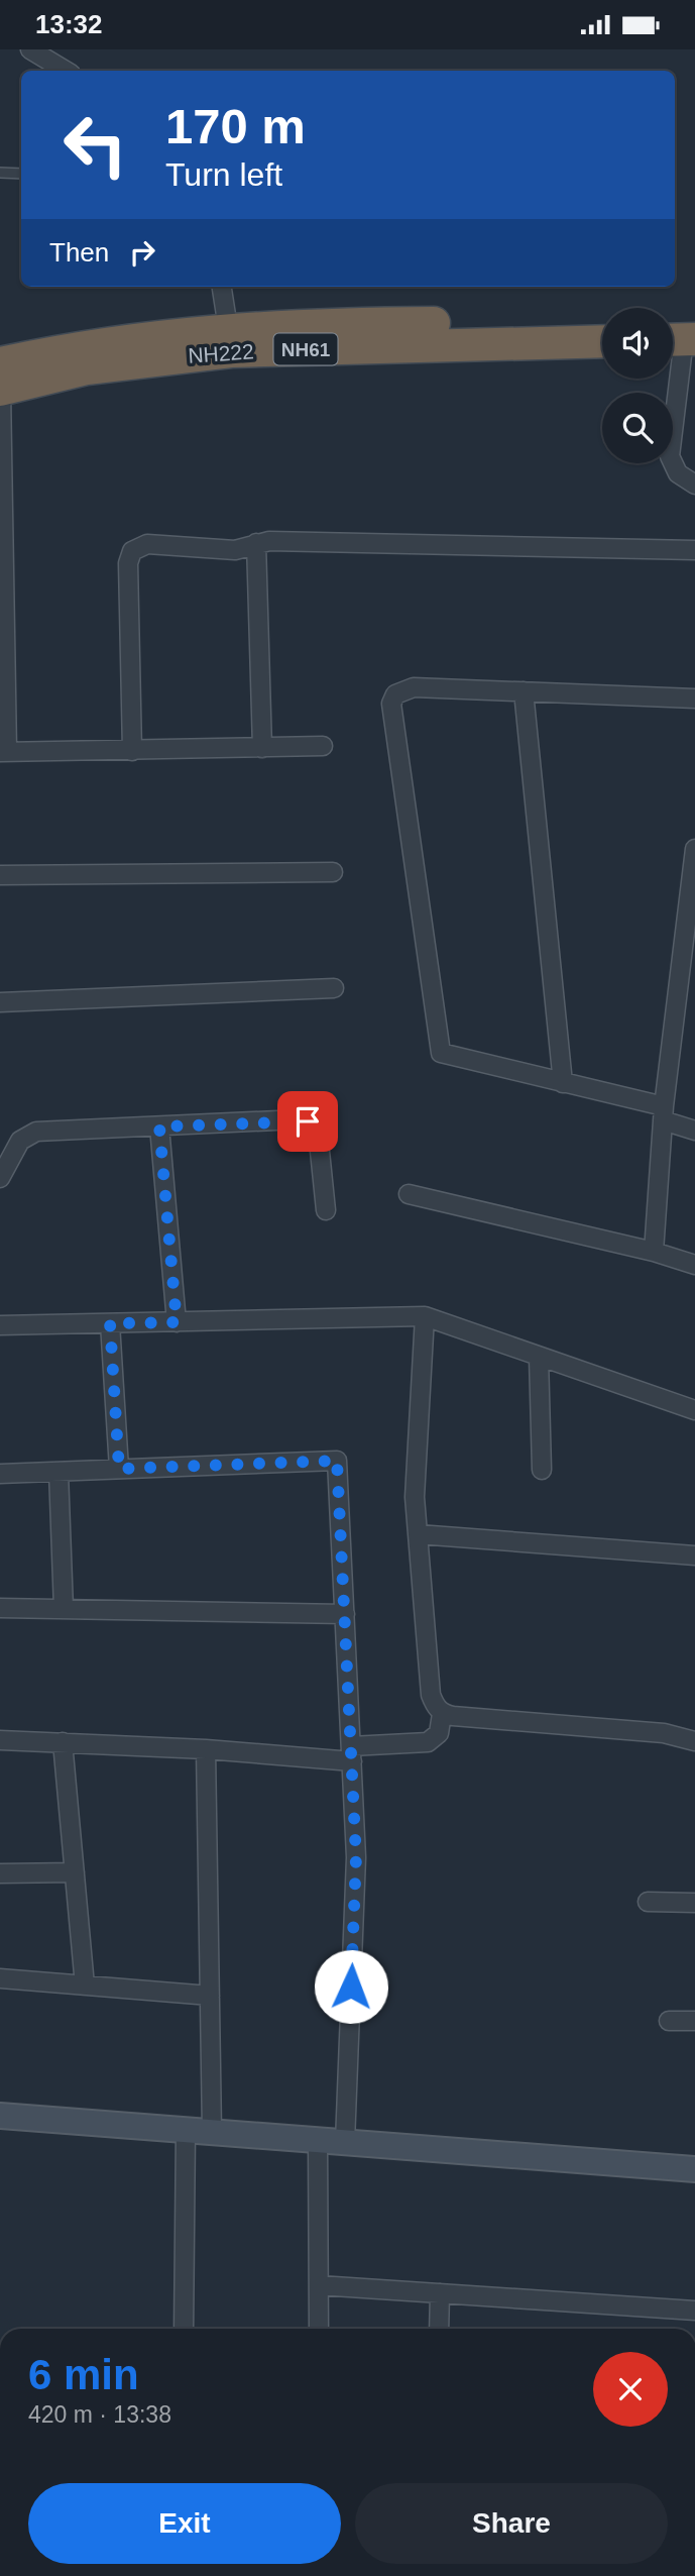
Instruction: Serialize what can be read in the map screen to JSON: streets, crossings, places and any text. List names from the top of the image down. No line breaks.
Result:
{"streets":{"highway":["NH61","NH222"]},"page":{"status":"13:32","turn":["170 m","Turn left"],"then":"Then","heading":["6 min","420 m · 13:38"],"buttons":["Exit","Share"]}}
